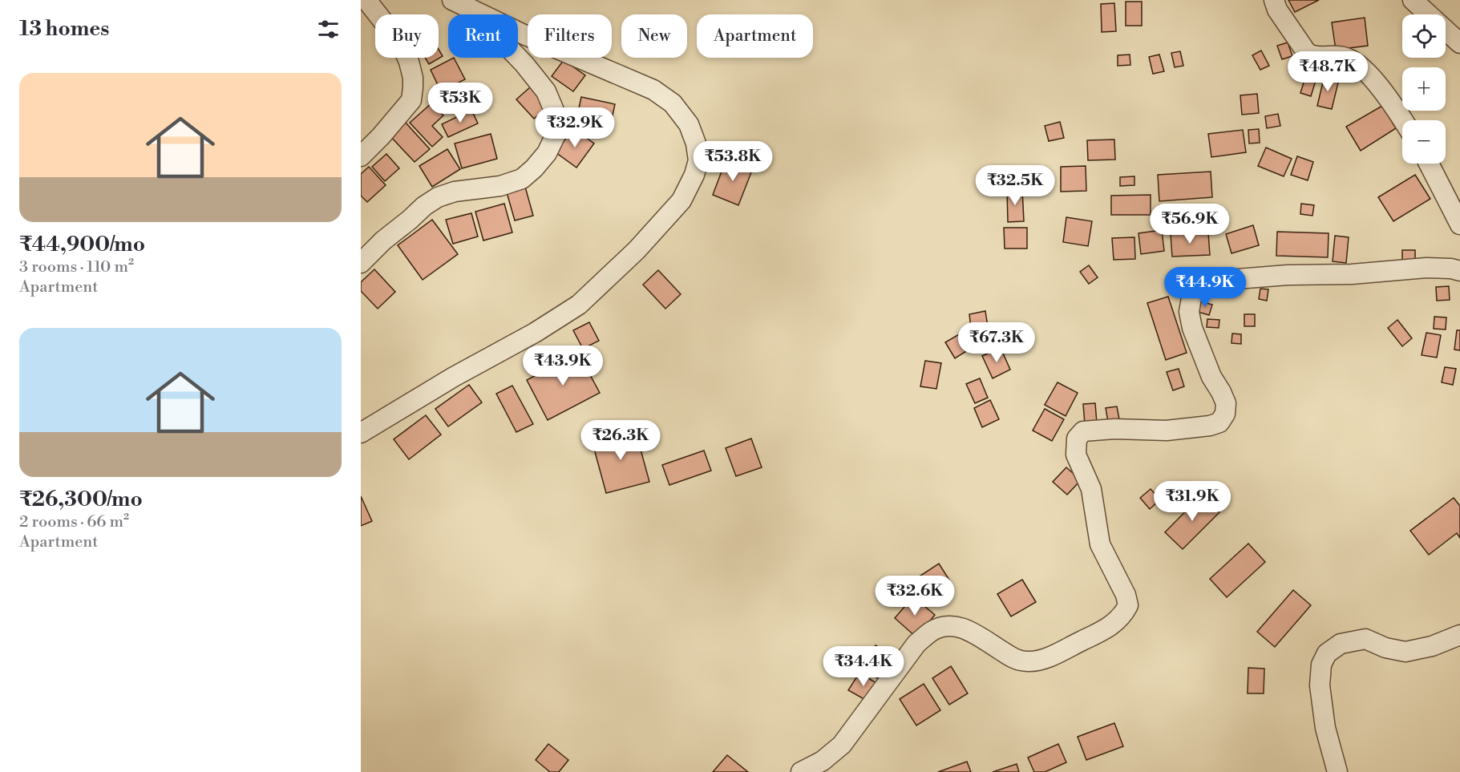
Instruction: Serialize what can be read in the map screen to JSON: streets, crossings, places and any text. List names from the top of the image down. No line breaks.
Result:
{"page":{"heading":"13 homes","map_buttons":["+","−"],"chip":["Buy","Rent","Filters","New","Apartment"],"price":["₹48.7K","₹53K","₹32.9K","₹53.8K","₹32.5K","₹56.9K","₹44.9K","₹67.3K","₹43.9K","₹26.3K","₹31.9K","₹32.6K","₹34.4K"],"list":[{"name":"₹44,900/mo","note":"3 rooms · 110 m² · Apartment"},{"name":"₹26,300/mo","note":"2 rooms · 66 m² · Apartment"}]}}
